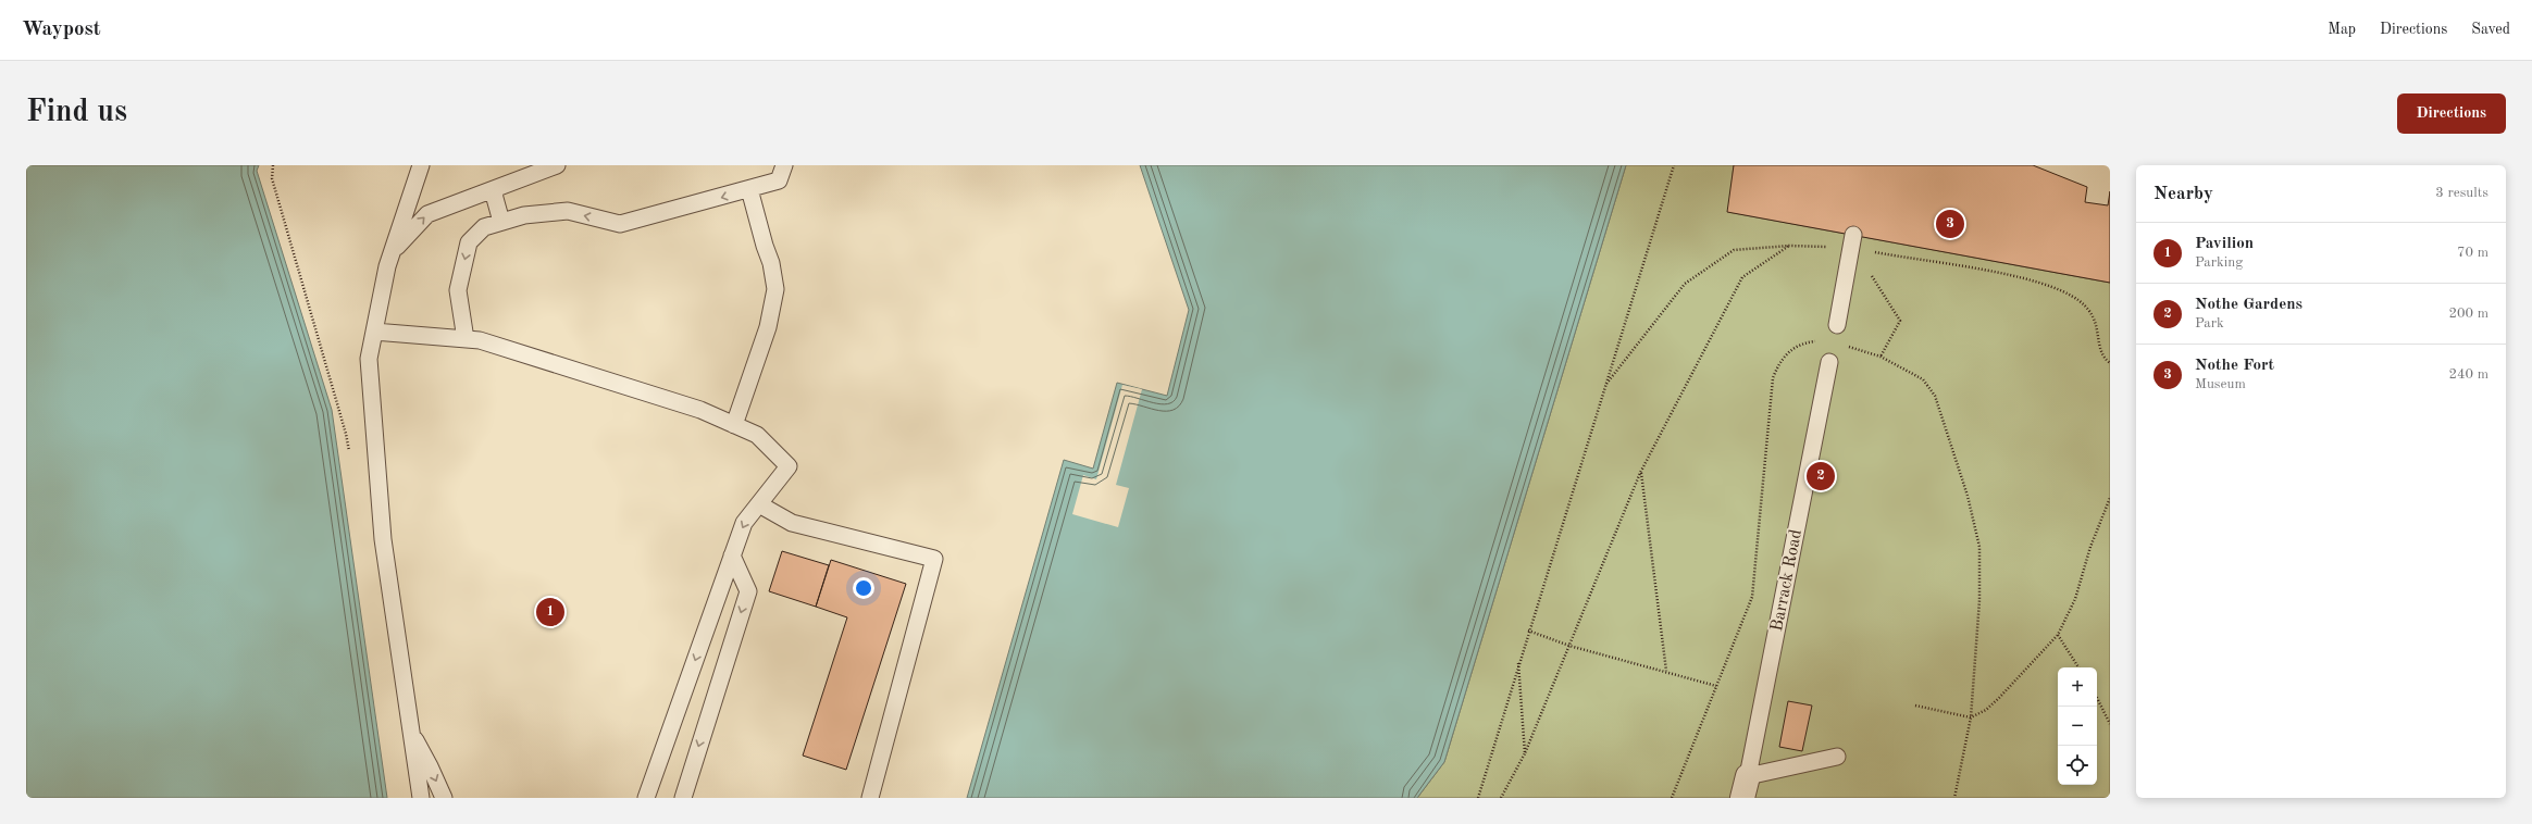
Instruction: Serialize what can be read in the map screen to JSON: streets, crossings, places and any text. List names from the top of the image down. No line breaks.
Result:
{"streets":{"lane":["Barrack Road"]},"page":{"header":"Waypost","nav":["Map","Directions","Saved"],"buttons":"Directions","title":"Find us","heading":["Nearby","3 results"],"pins":["3","2","1"],"list":[{"mark":"1","name":"Pavilion","note":"Parking","value":"70 m"},{"mark":"2","name":"Nothe Gardens","note":"Park","value":"200 m"},{"mark":"3","name":"Nothe Fort","note":"Museum","value":"240 m"}],"map_buttons":["+","−"]}}
